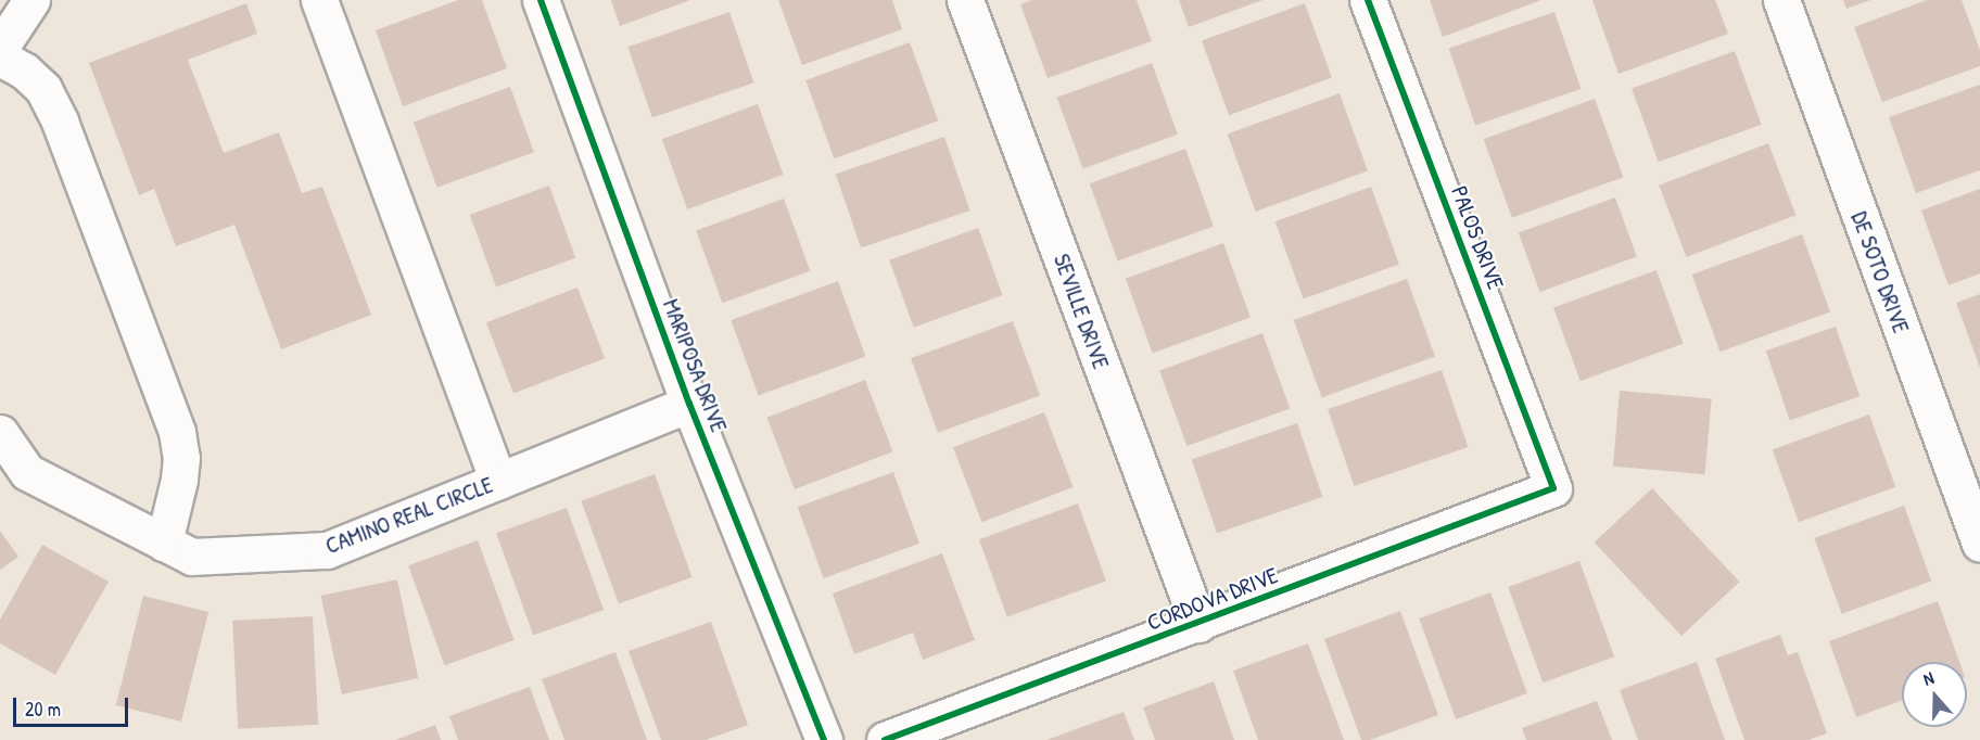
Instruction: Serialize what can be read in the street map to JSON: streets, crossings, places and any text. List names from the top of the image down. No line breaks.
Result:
{"streets":{"street":["PALOS DRIVE","DE SOTO DRIVE","SEVILLE DRIVE","MARIPOSA DRIVE","CAMINO REAL CIRCLE","CORDOVA DRIVE"]},"crossings":[["PALOS DRIVE","CORDOVA DRIVE"],["SEVILLE DRIVE","CORDOVA DRIVE"],["MARIPOSA DRIVE","CAMINO REAL CIRCLE"]],"scale_bar":"20 m","north":"top"}
